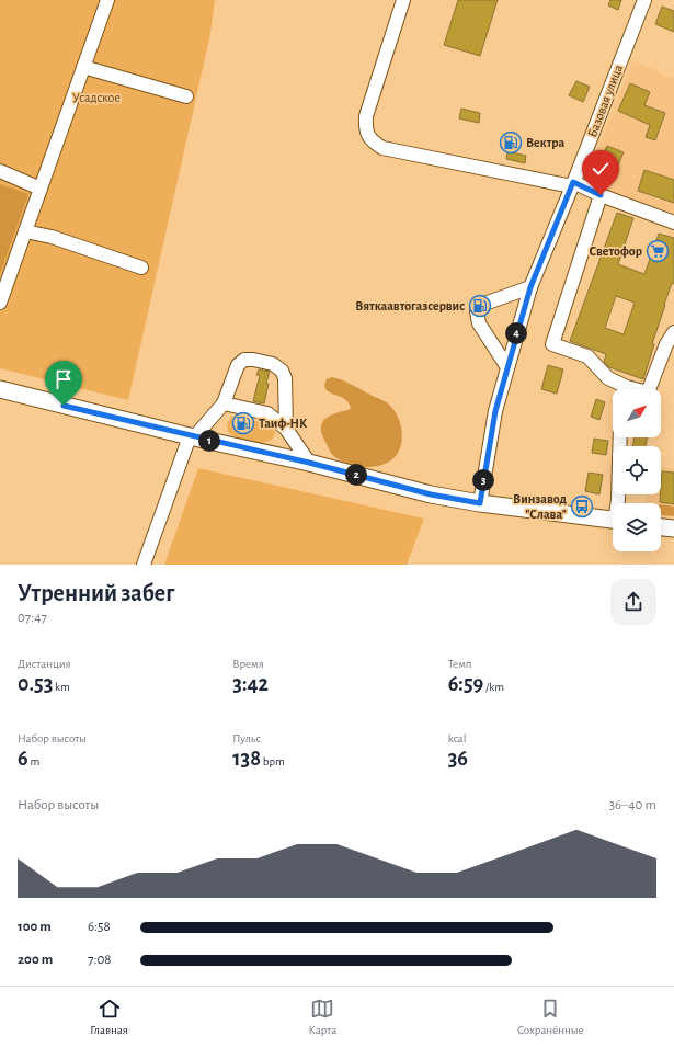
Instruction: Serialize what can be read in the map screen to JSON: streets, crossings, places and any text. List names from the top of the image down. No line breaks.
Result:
{"streets":{"street":["Базовая улица"]},"parks":["Усадское"],"places":{"fuel station":["Вектра","Вяткаавтогазсервис","Таиф-НК"],"supermarket":["Светофор"],"bus stop":["Винзавод \"Слава\""]},"north":"top right","page":{"pins":["4","1","2","3"],"heading":["Утренний забег","07:47"],"stats":[["Дистанция","0.53 km"],["Время","3:42"],["Темп","6:59 /km"],["Набор высоты","6 m"],["Пульс","138 bpm"],["kcal","36"]],"chart":["Набор высоты","36–40 m"],"list":[{"name":"100 m","note":"6:58"},{"name":"200 m","note":"7:08"}],"tabs":["Главная","Карта","Сохранённые"]}}
